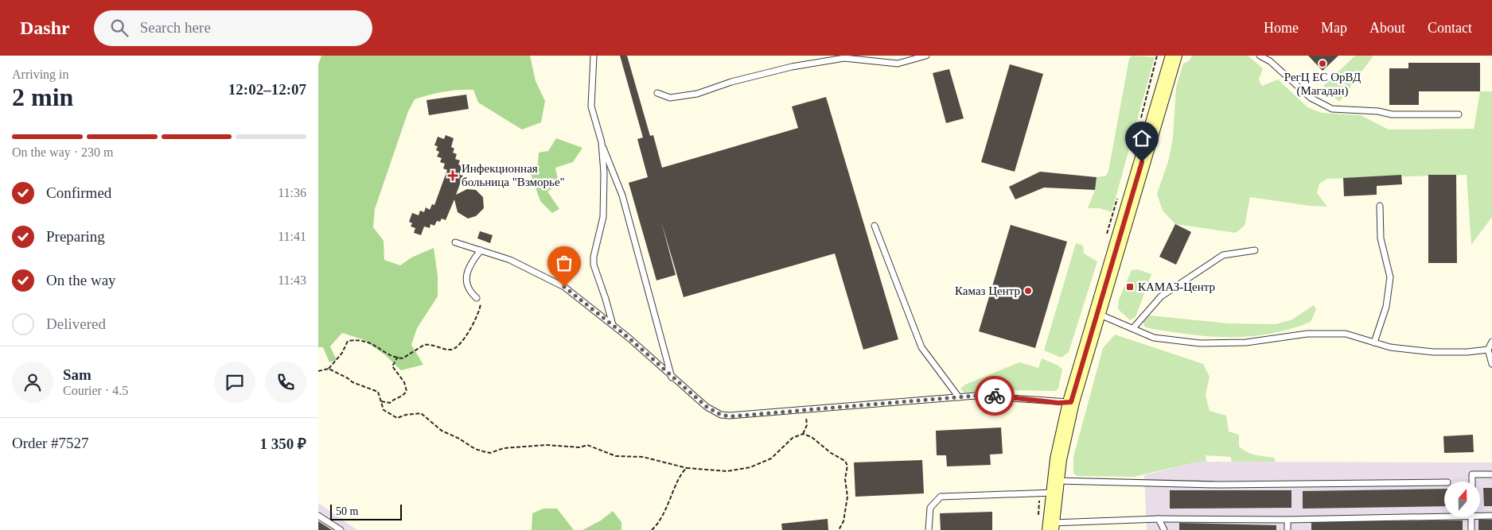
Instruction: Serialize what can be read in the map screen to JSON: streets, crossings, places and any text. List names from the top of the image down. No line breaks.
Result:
{"places":{"other":["РегЦ ЕС ОрВД (Магадан)","Камаз Центр"],"health":["Инфекционная больница \"Взморье\""],"transit":["КАМАЗ-Центр"]},"scale_bar":"50 m","north":"top","page":{"header":"Dashr","search":"Search here","nav":["Home","Map","About","Contact"],"heading":["2 min","Arriving in","12:02–12:07"],"panel":["Sam","Courier · 4.5","Order #7527","1 350 ₽"],"bar":"On the way · 230 m","list":[["Confirmed","11:36"],["Preparing","11:41"],["On the way","11:43"],"Delivered"],"scale":"50 m"}}
